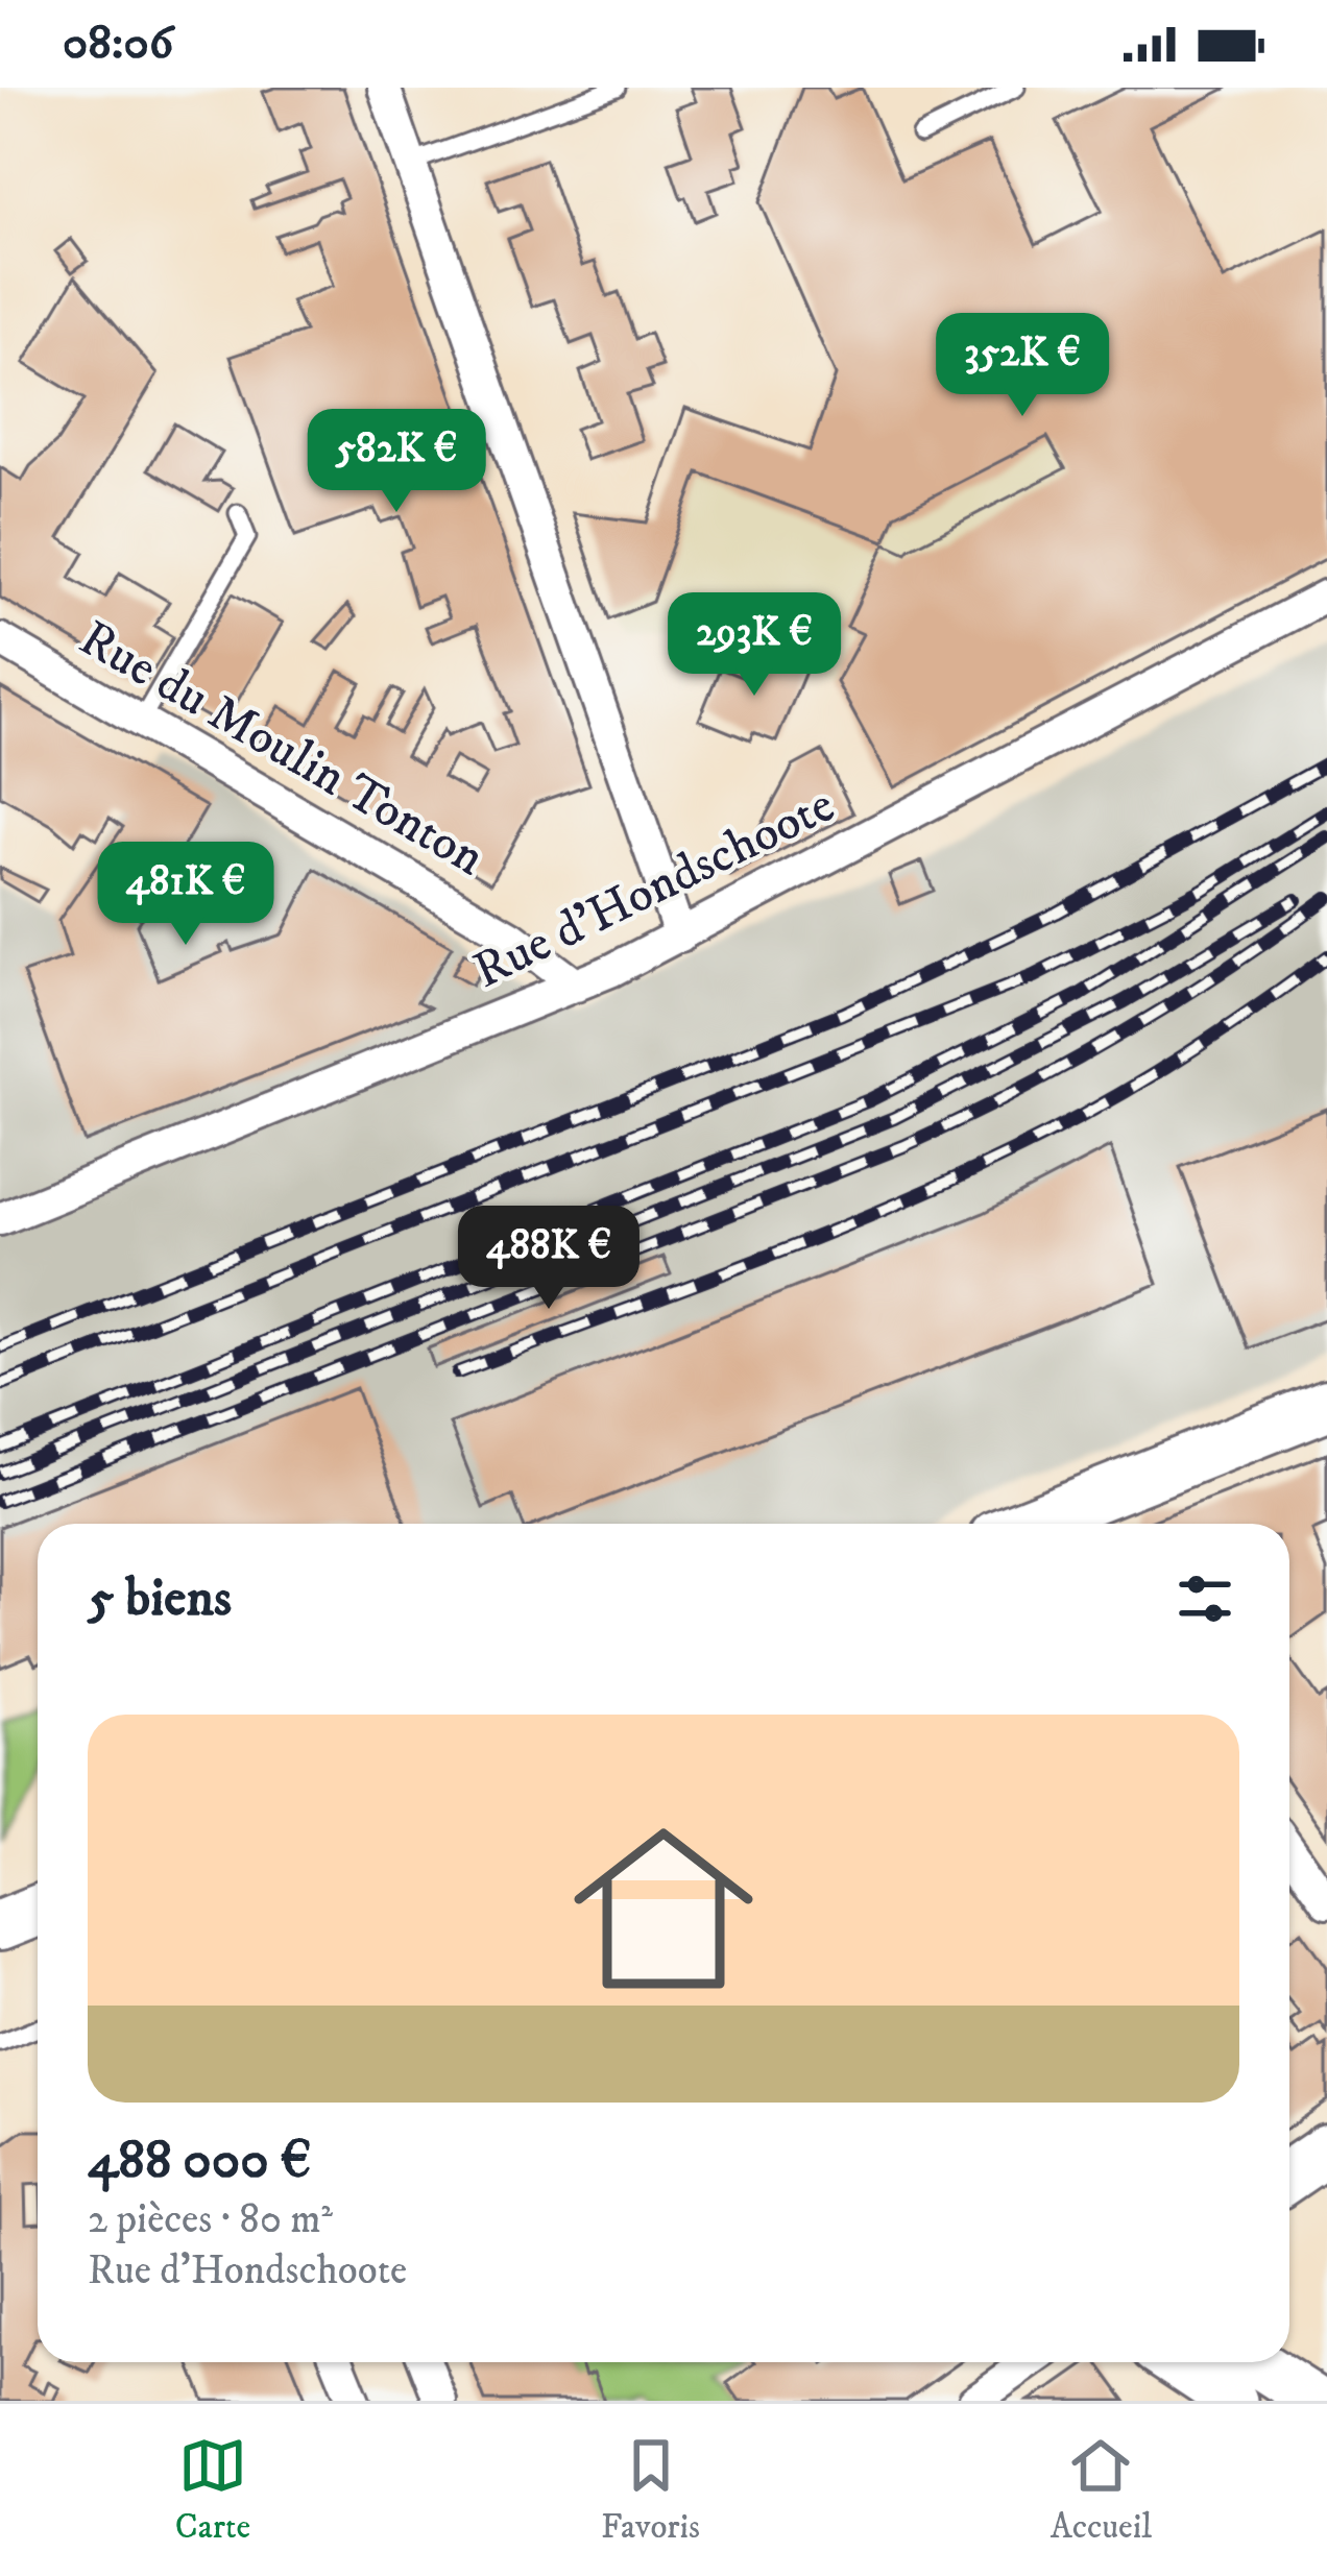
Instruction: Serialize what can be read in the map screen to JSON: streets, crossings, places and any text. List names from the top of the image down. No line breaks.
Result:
{"streets":{"street":["Rue du Moulin Tonton","Rue d'Hondschoote"]},"crossings":[["Rue du Moulin Tonton","Rue d'Hondschoote"]],"page":{"status":"08:06","price":["352K €","582K €","293K €","481K €","488K €"],"heading":"5 biens","list":[{"name":"488 000 €","note":"2 pièces · 80 m² · Rue d'Hondschoote"}],"tabs":["Carte","Favoris","Accueil"]}}
